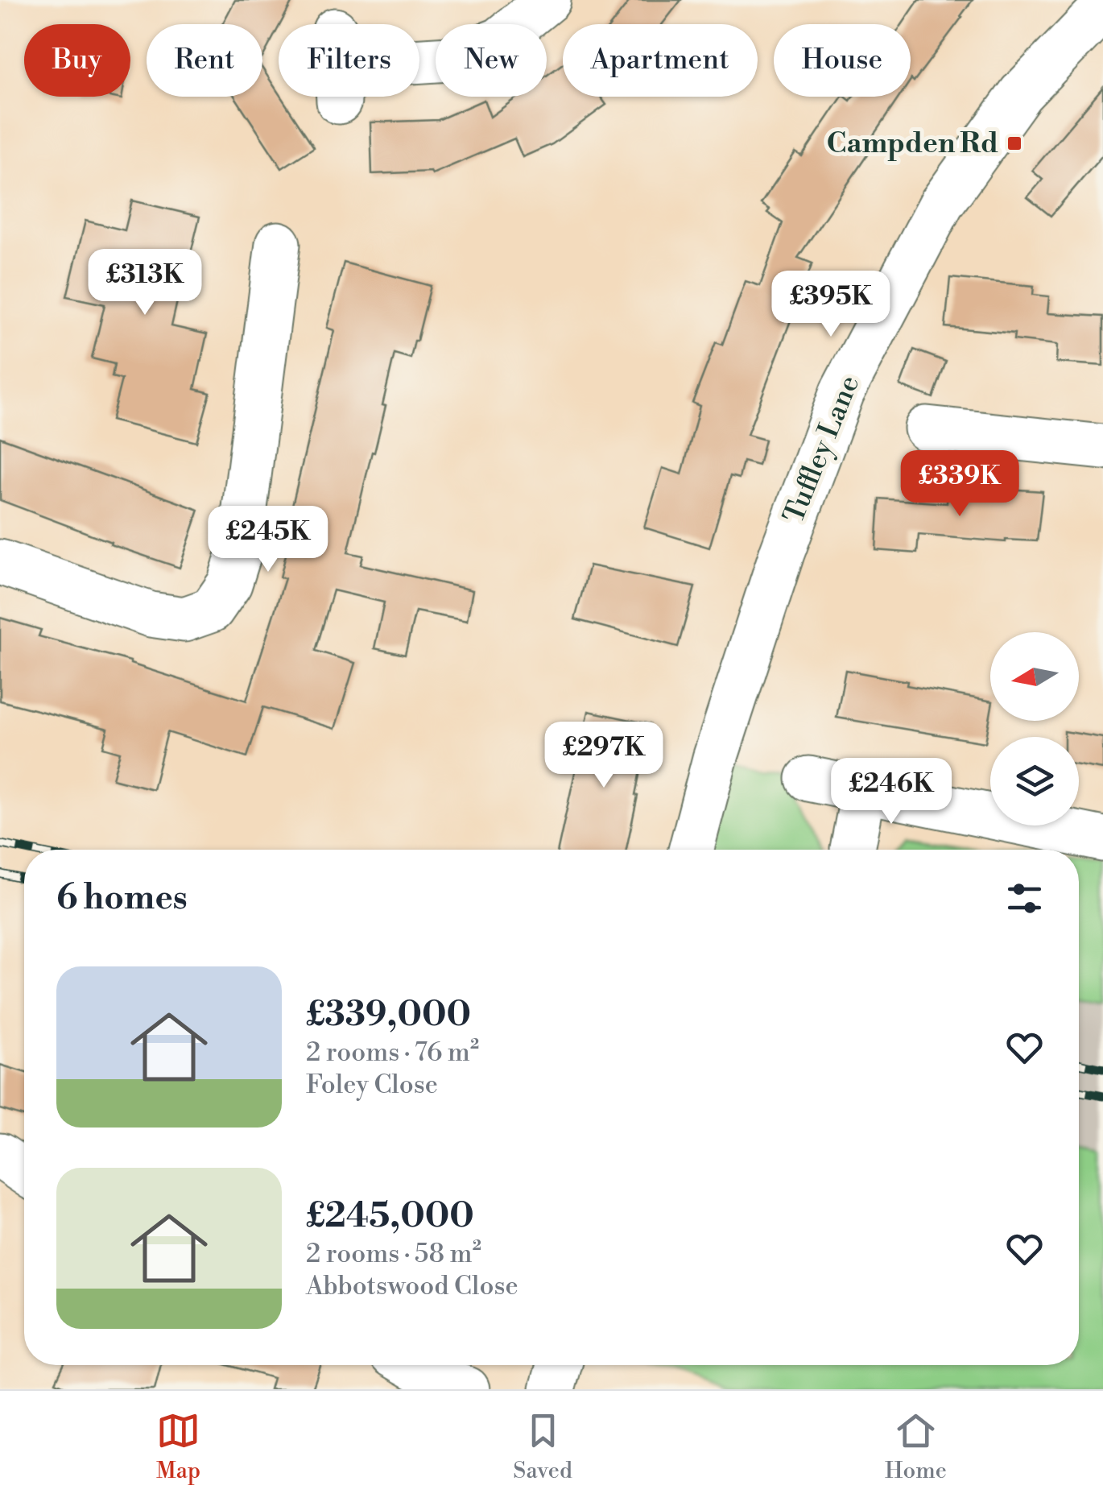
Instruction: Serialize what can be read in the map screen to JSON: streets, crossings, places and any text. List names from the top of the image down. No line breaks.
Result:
{"streets":{"street":["Tuffley Lane"]},"places":{"transit":["Campden Rd"]},"north":"left","page":{"chip":["Buy","Rent","Filters","New","Apartment","House"],"price":["£313K","£395K","£339K","£245K","£297K","£246K"],"heading":"6 homes","list":[{"name":"£339,000","note":"2 rooms · 76 m² · Foley Close"},{"name":"£245,000","note":"2 rooms · 58 m² · Abbotswood Close"}],"tabs":["Map","Saved","Home"]}}
